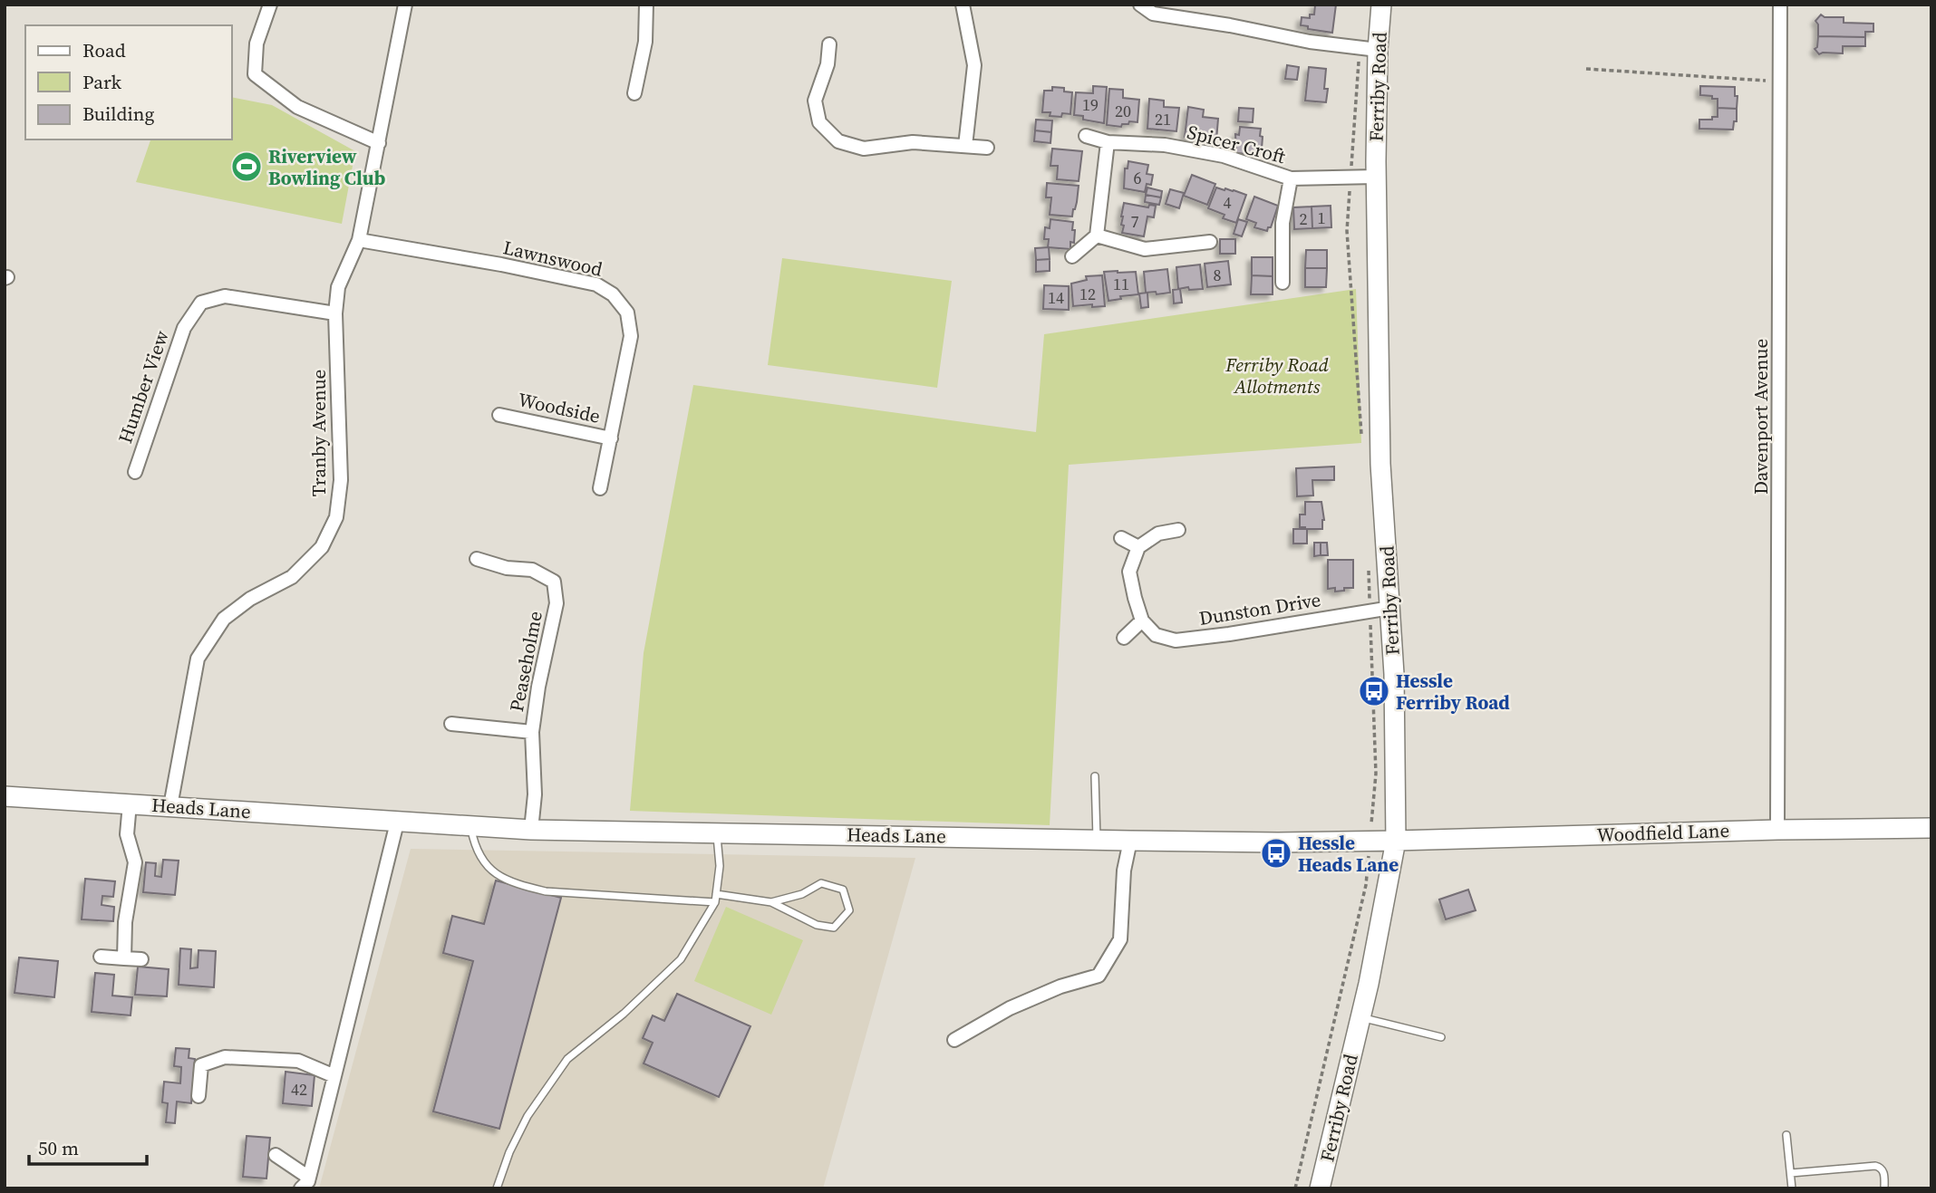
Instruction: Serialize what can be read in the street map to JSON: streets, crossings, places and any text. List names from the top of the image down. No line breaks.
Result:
{"streets":{"street":["Ferriby Road","Spicer Croft","Lawnswood","Humber View","Woodside","Davenport Avenue","Tranby Avenue","Dunston Drive","Peaseholme","Heads Lane","Woodfield Lane"]},"crossings":[["Ferriby Road","Spicer Croft"],["Ferriby Road","Dunston Drive"],["Ferriby Road","Heads Lane"],["Ferriby Road","Woodfield Lane"],["Lawnswood","Woodside"],["Lawnswood","Tranby Avenue"],["Humber View","Tranby Avenue"],["Davenport Avenue","Woodfield Lane"],["Tranby Avenue","Heads Lane"],["Peaseholme","Heads Lane"],["Heads Lane","Woodfield Lane"]],"parks":["Ferriby Road Allotments"],"places":{"sports":["Riverview Bowling Club"],"bus stop":["Hessle Ferriby Road","Hessle Heads Lane"]},"house_numbers":["19","20","21","6","4","1","2","7","8","11","12","14","42"],"legend":["Road","Park","Building"],"scale_bar":"50 m"}
